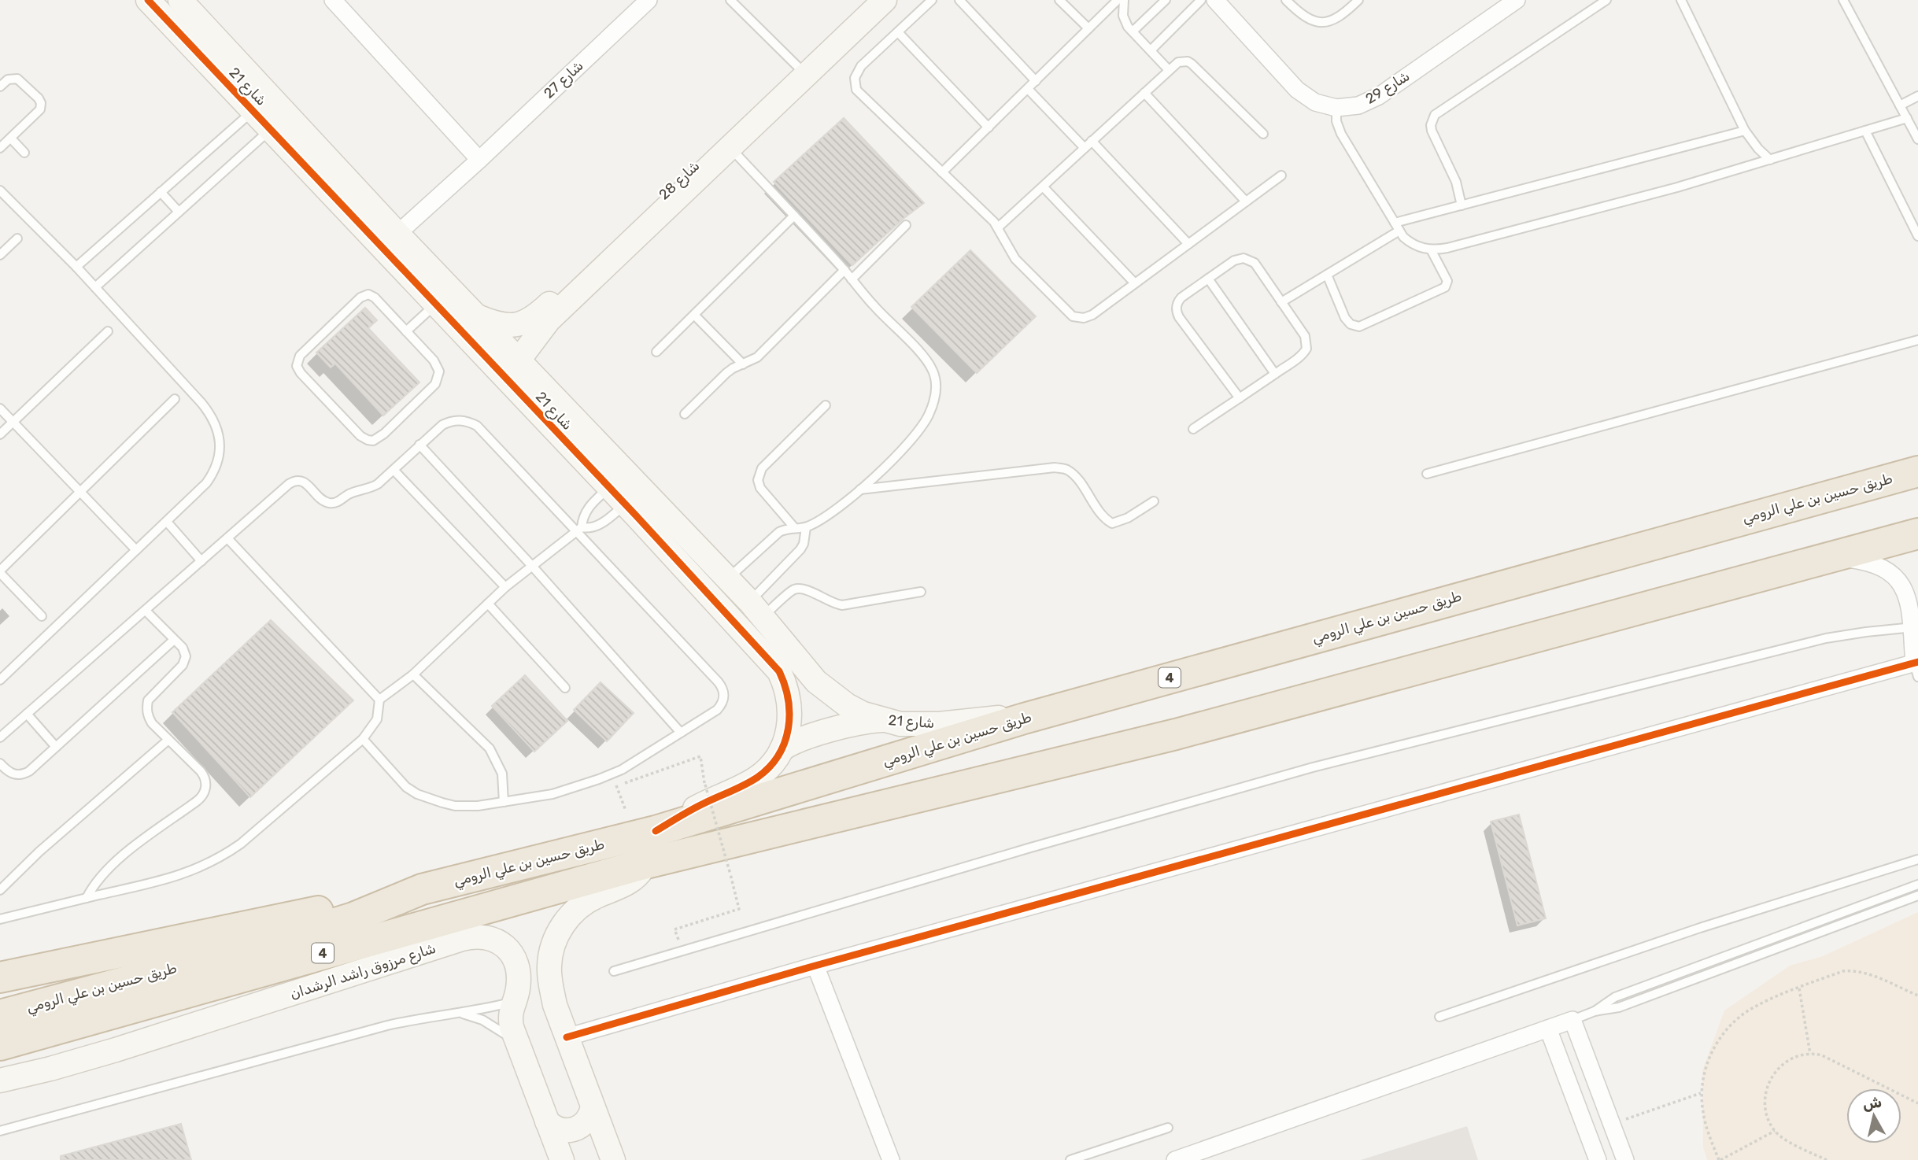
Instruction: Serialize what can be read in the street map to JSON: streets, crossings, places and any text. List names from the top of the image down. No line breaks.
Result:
{"streets":{"highway":["طريق حسين بن علي الرومي","4"],"street":["شارع 27","شارع 21","شارع 29","شارع 28","شارع مرزوق راشد الرشدان"]},"crossings":[["شارع 27","شارع 21"],["شارع 21","شارع 28"],["شارع 21","طريق حسين بن علي الرومي"]],"north":"top"}
